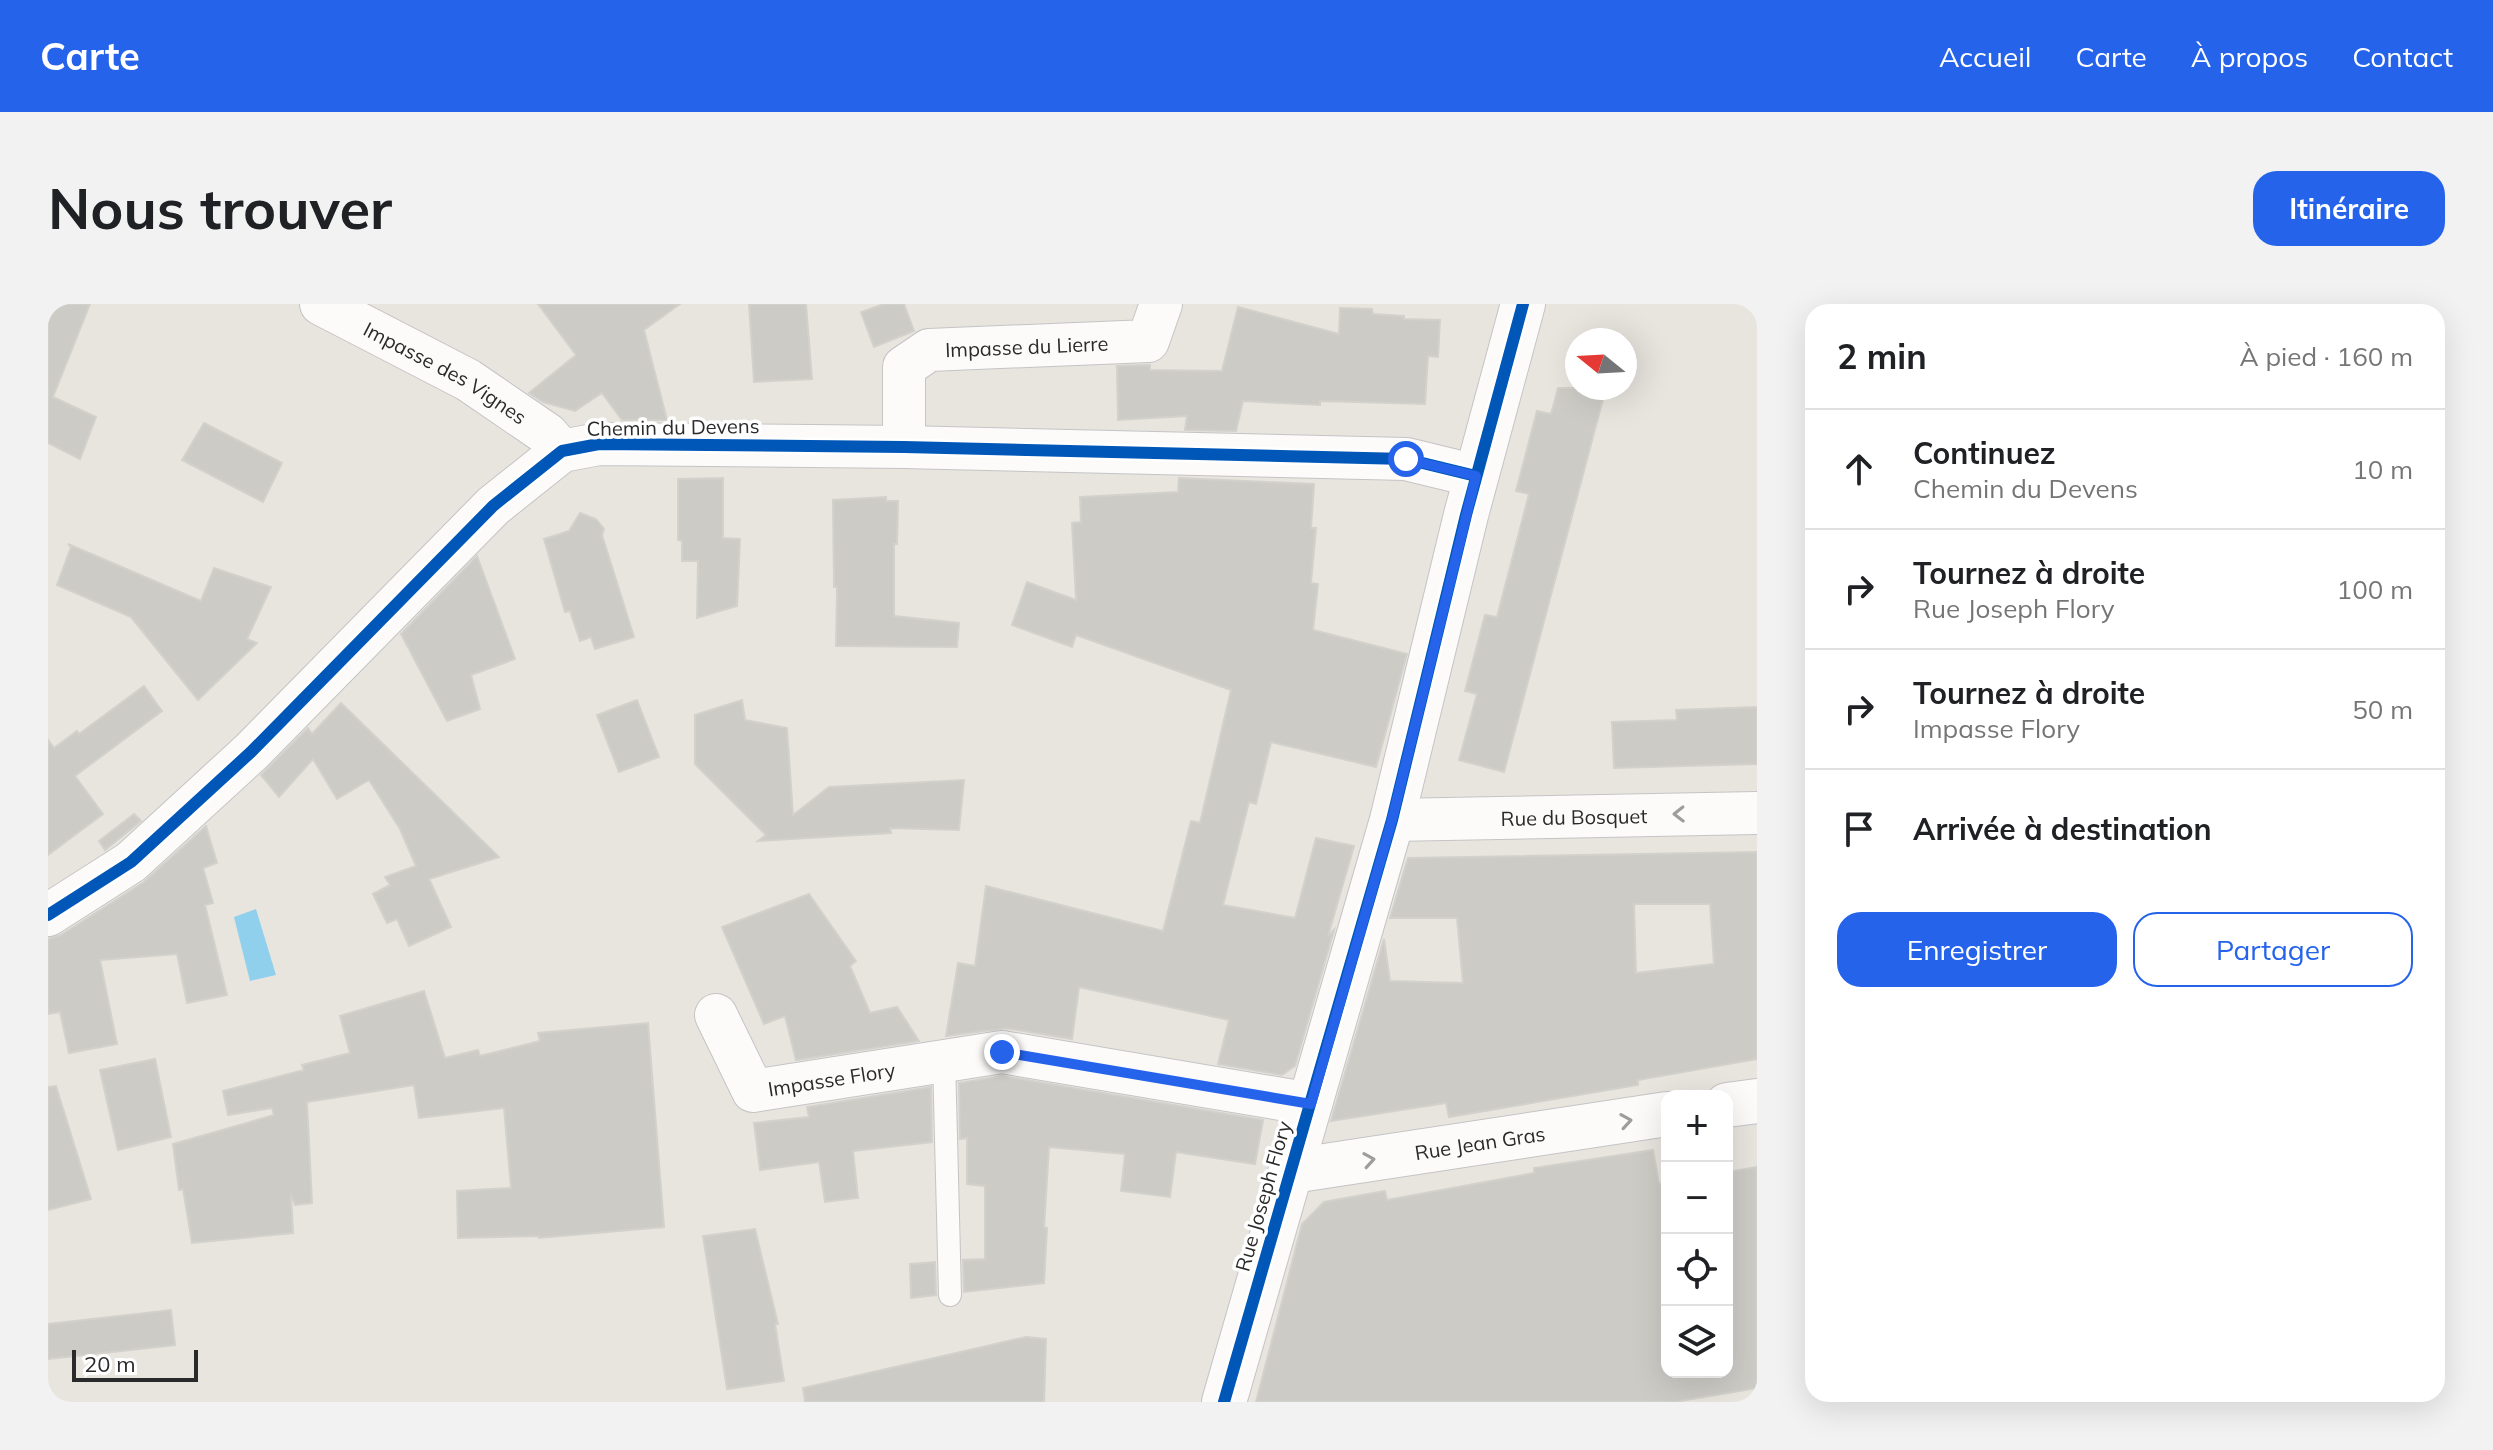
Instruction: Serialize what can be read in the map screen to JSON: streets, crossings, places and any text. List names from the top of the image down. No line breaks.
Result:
{"streets":{"street":["Impasse du Lierre","Impasse des Vignes","Chemin du Devens","Rue du Bosquet","Impasse Flory","Rue Jean Gras","Rue Joseph Flory"]},"crossings":[["Impasse du Lierre","Chemin du Devens"],["Impasse des Vignes","Chemin du Devens"],["Chemin du Devens","Rue Joseph Flory"],["Rue du Bosquet","Rue Joseph Flory"],["Impasse Flory","Rue Joseph Flory"],["Rue Jean Gras","Rue Joseph Flory"]],"one_way":["Rue du Bosquet","Rue Jean Gras"],"scale_bar":"20 m","north":"left","page":{"header":"Carte","nav":["Accueil","Carte","À propos","Contact"],"buttons":["Itinéraire",["Enregistrer","Partager"]],"title":"Nous trouver","heading":["2 min","À pied · 160 m"],"list":[["Continuez","Chemin du Devens","10 m"],["Tournez à droite","Rue Joseph Flory","100 m"],["Tournez à droite","Impasse Flory","50 m"],"Arrivée à destination"],"map_buttons":["+","−"],"scale":"20 m"}}
